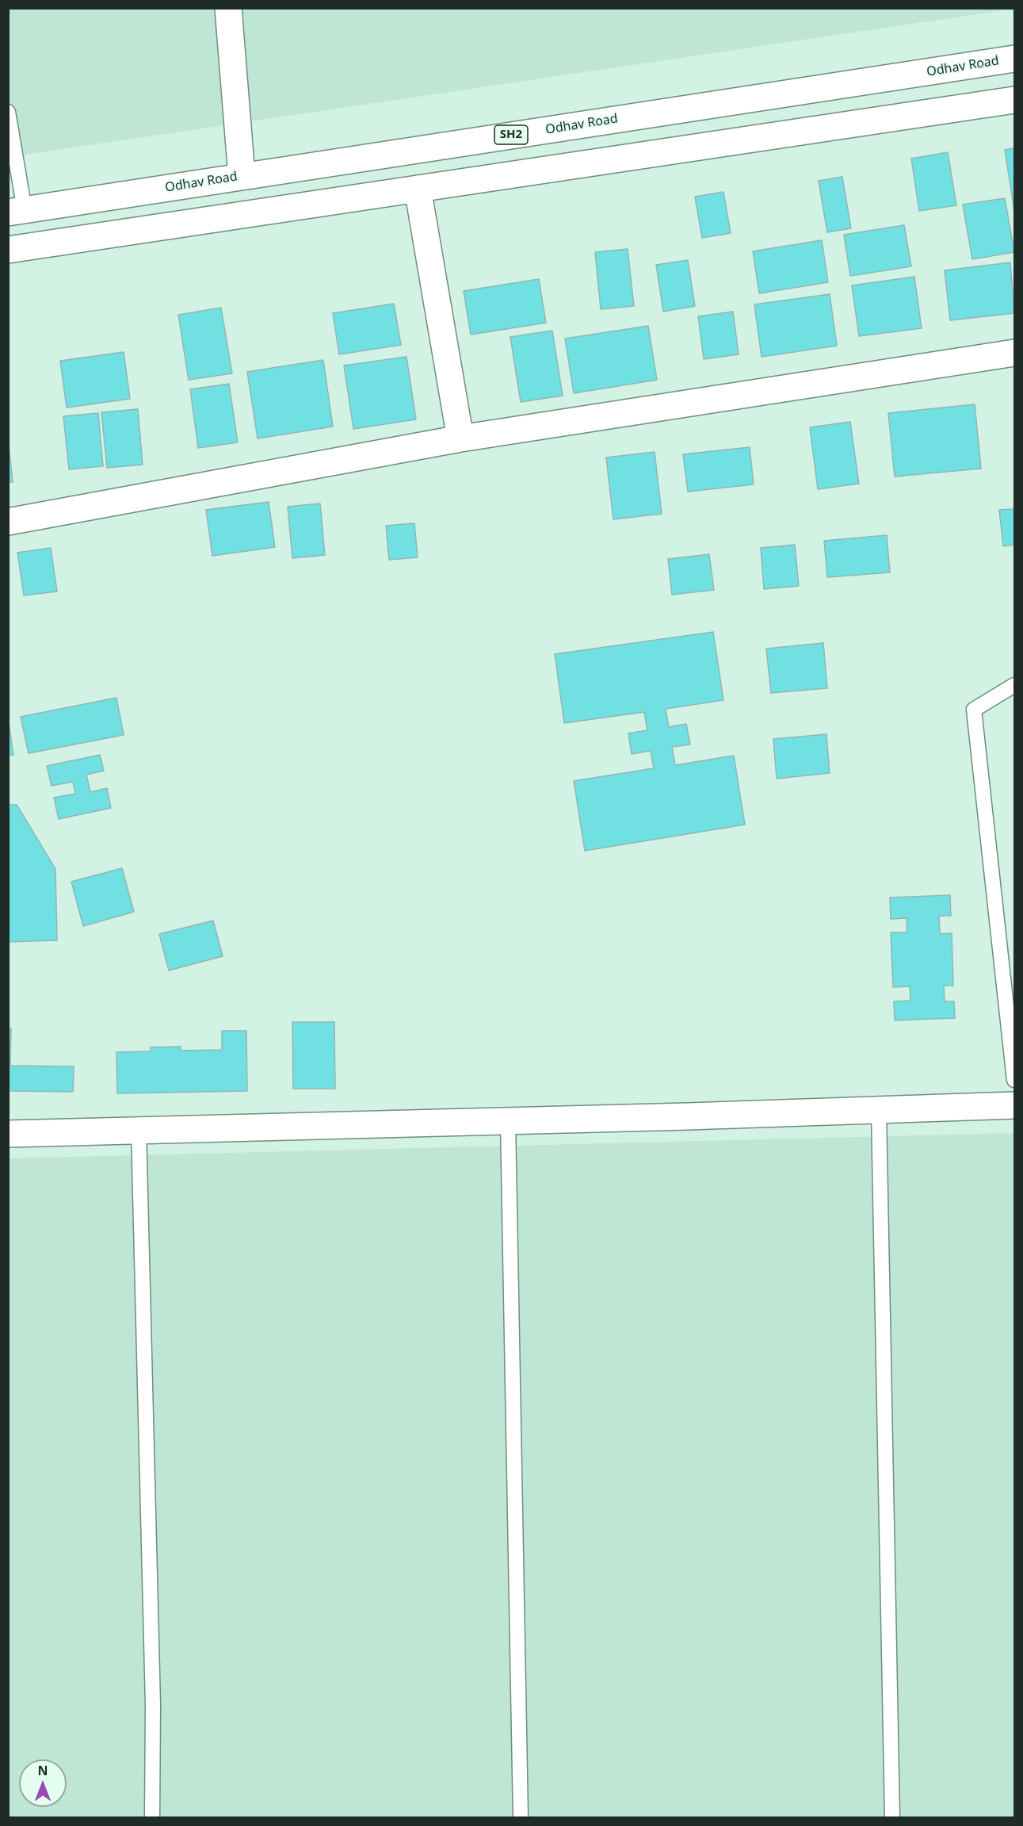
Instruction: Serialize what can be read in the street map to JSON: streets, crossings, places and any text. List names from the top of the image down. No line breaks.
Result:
{"streets":{"street":["Odhav Road","SH2"]},"north":"top"}
